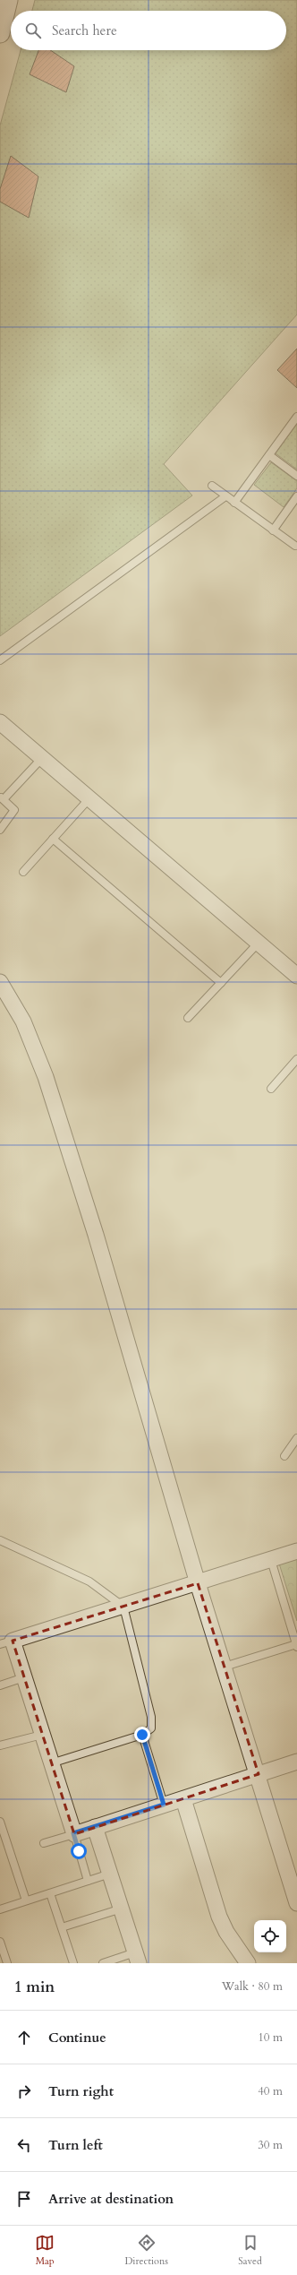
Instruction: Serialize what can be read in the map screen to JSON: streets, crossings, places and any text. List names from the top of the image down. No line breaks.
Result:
{"page":{"search":"Search here","heading":["1 min","Walk · 80 m"],"list":[["Continue","10 m"],["Turn right","40 m"],["Turn left","30 m"],"Arrive at destination"],"nav":["Map","Directions","Saved"]}}
